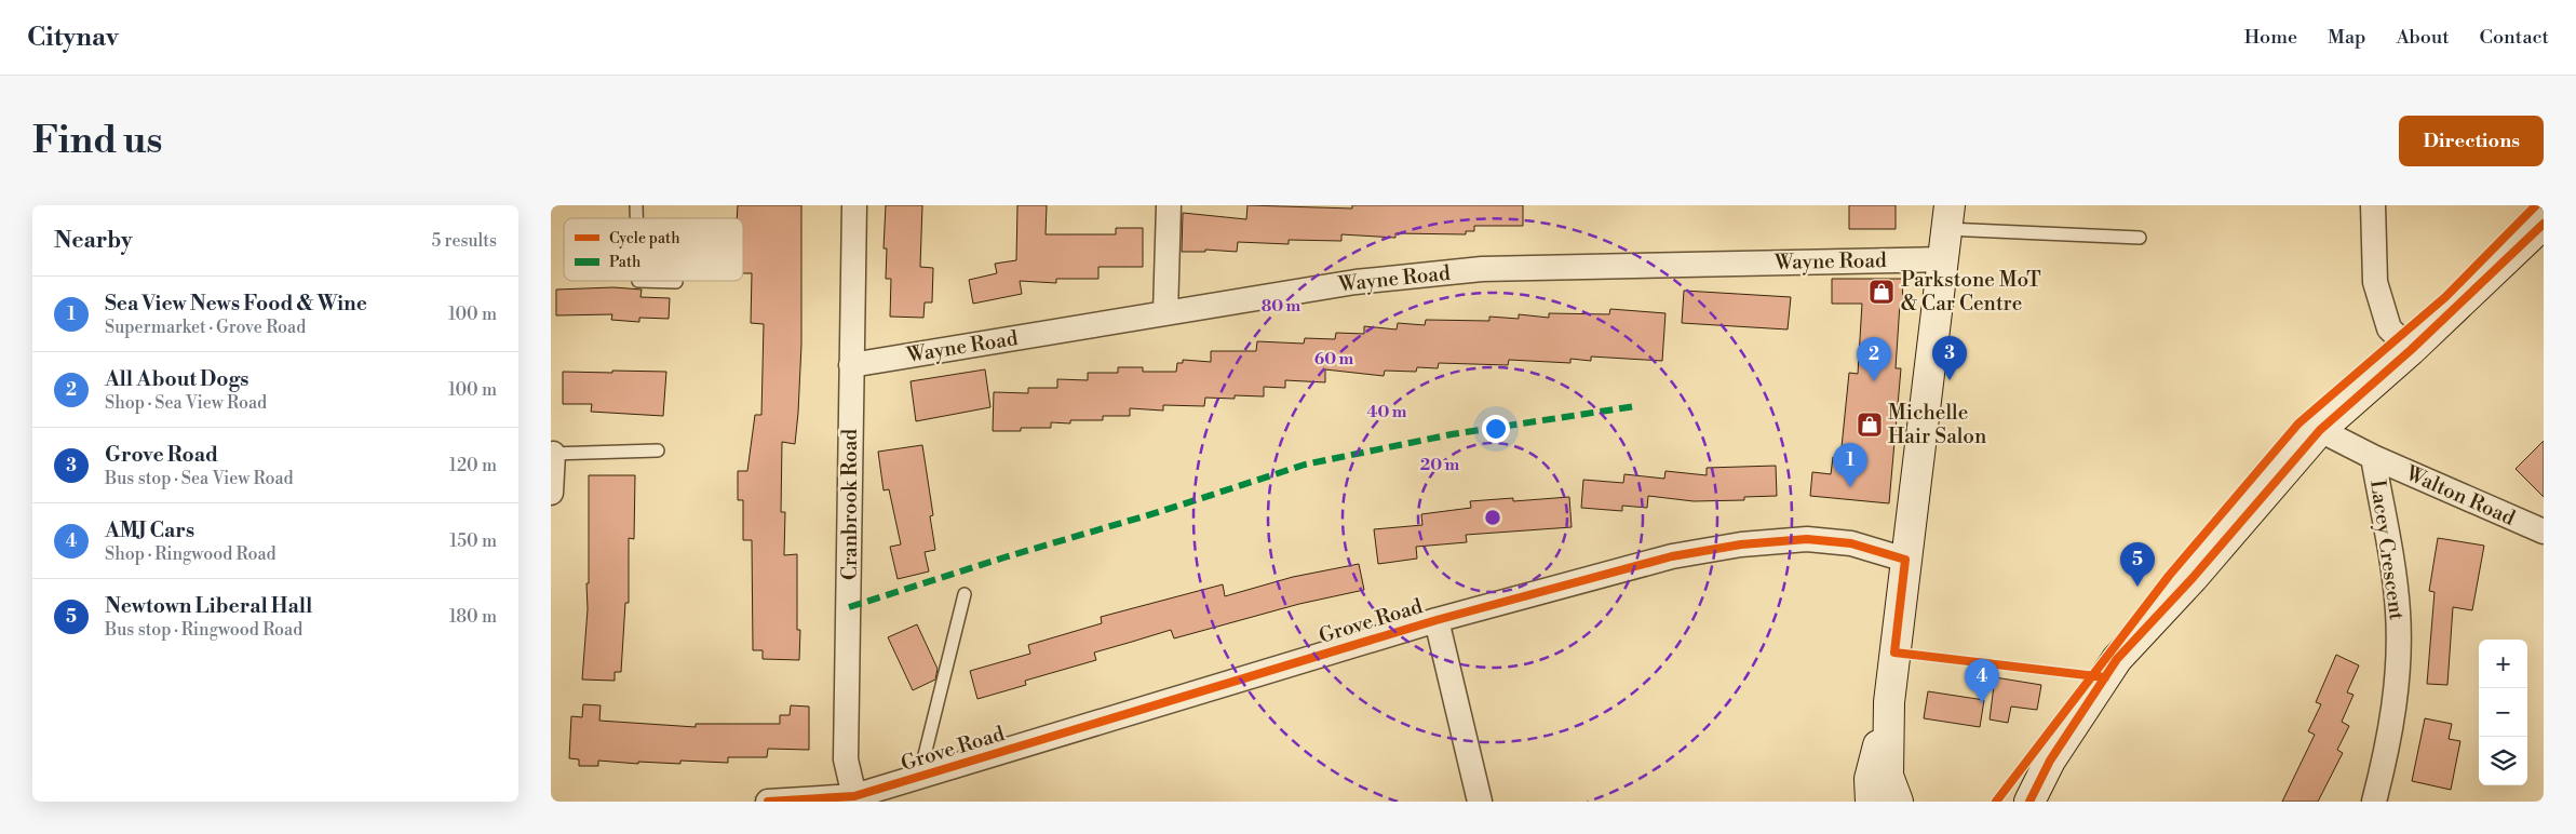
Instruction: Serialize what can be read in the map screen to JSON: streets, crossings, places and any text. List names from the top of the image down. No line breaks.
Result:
{"streets":{"street":["Wayne Road","Walton Road","Cranbrook Road","Lacey Crescent","Grove Road"]},"crossings":[["Wayne Road","Cranbrook Road"],["Walton Road","Lacey Crescent"],["Cranbrook Road","Grove Road"]],"places":{"shop":["Parkstone MoT & Car Centre","Michelle Hair Salon"]},"legend":["Cycle path","Path"],"page":{"header":"Citynav","nav":["Home","Map","About","Contact"],"buttons":"Directions","title":"Find us","heading":["Nearby","5 results"],"list":[{"mark":"1","name":"Sea View News Food & Wine","note":"Supermarket · Grove Road","value":"100 m"},{"mark":"2","name":"All About Dogs","note":"Shop · Sea View Road","value":"100 m"},{"mark":"3","name":"Grove Road","note":"Bus stop · Sea View Road","value":"120 m"},{"mark":"4","name":"AMJ Cars","note":"Shop · Ringwood Road","value":"150 m"},{"mark":"5","name":"Newtown Liberal Hall","note":"Bus stop · Ringwood Road","value":"180 m"}],"pins":["3","2","1","5","4"],"map_buttons":["+","−"]},"rings":["80 m","60 m","40 m","20 m"]}
